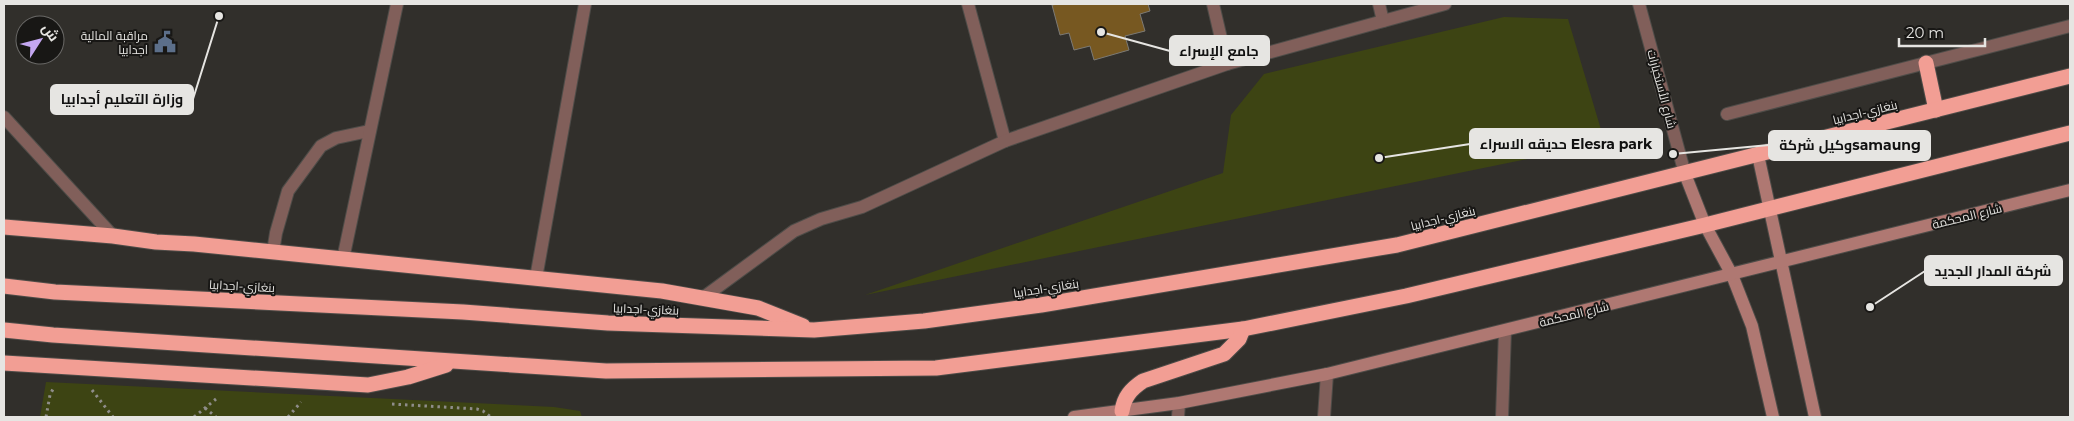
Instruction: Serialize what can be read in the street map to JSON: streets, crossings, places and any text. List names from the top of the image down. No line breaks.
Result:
{"streets":{"highway":["بنغازي-اجدابيا"],"street":["شارع الأستخبارات","شارع المحكمة"]},"crossings":[["شارع الأستخبارات","بنغازي-اجدابيا"]],"places":{"other":["وزارة التعليم أجدابيا","جامع الإسراء","وكيل شركةsamaung","حديقه الاسراء Elesra park","شركة المدار الجديد"],"public building":["مراقبة المالية اجدابيا"]},"scale_bar":"20 m","north":"top right"}
